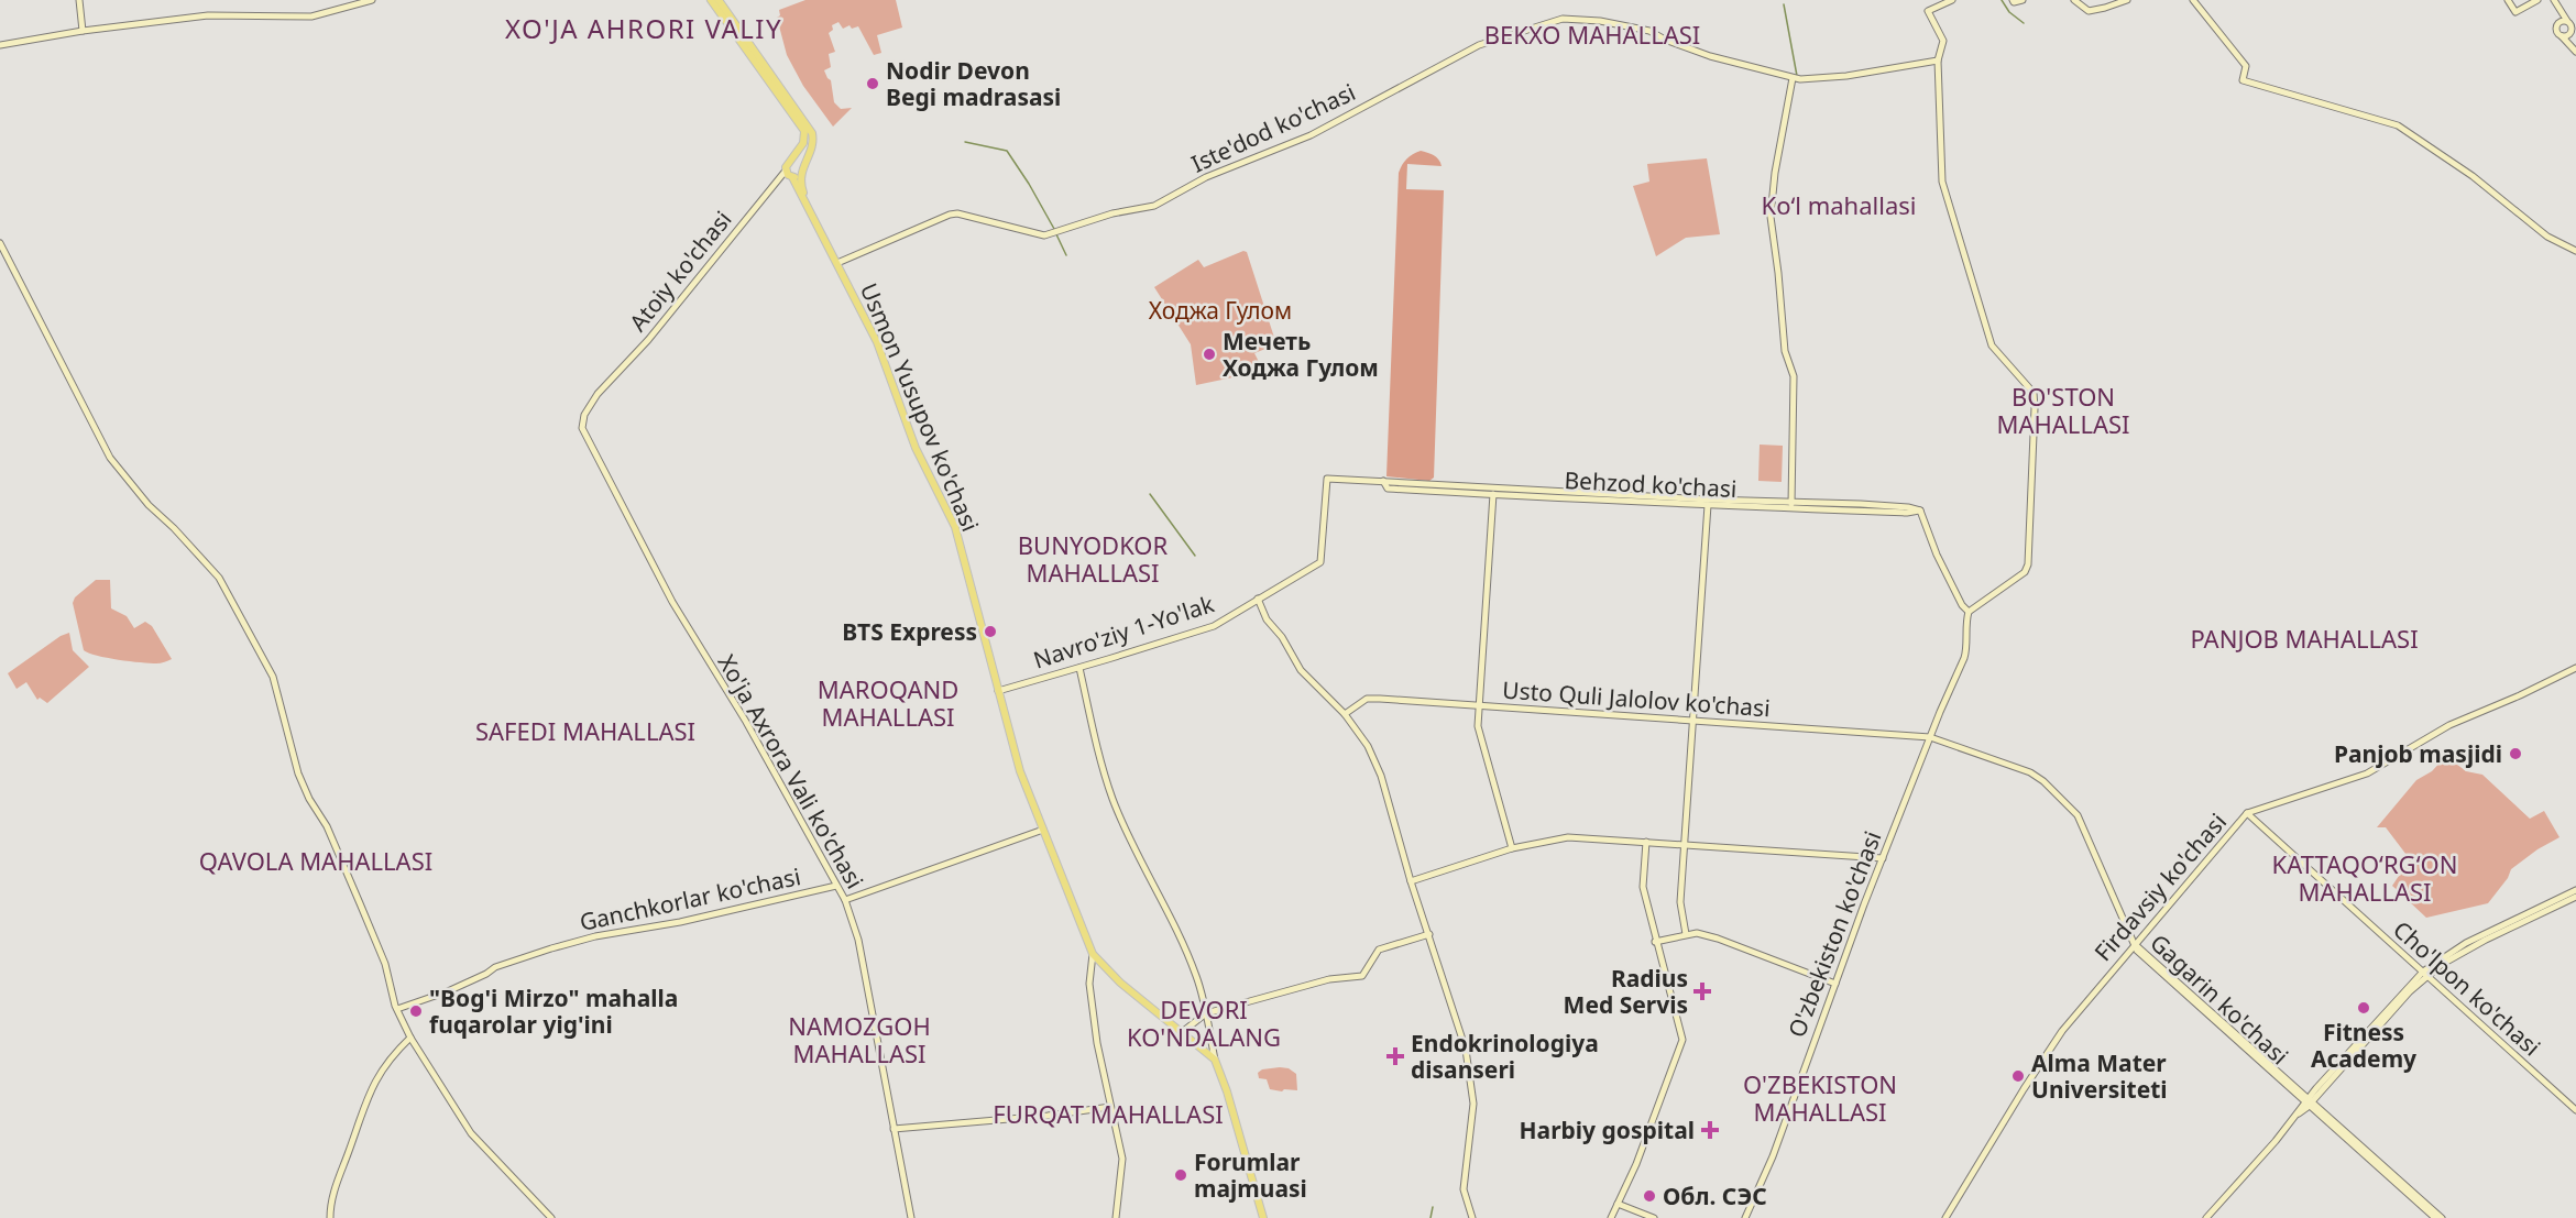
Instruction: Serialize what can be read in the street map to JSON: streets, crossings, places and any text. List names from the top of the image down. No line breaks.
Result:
{"streets":{"main road":["Usmon Yusupov ko'chasi"],"street":["Iste'dod ko'chasi","Atoiy ko'chasi","Behzod ko'chasi","Navro'ziy 1-Yo'lak","Usto Quli Jalolov ko'chasi","Xo'ja Axrora Vali ko'chasi","Firdavsiy ko'chasi","Ganchkorlar ko'chasi","O'zbekiston ko'chasi","Cho'lpon ko'chasi","Gagarin ko'chasi"]},"crossings":[["Iste'dod ko'chasi","Usmon Yusupov ko'chasi"],["Atoiy ko'chasi","Usmon Yusupov ko'chasi"],["Atoiy ko'chasi","Xo'ja Axrora Vali ko'chasi"],["Usmon Yusupov ko'chasi","Navro'ziy 1-Yo'lak"],["Behzod ko'chasi","Navro'ziy 1-Yo'lak"],["Behzod ko'chasi","O'zbekiston ko'chasi"],["Usto Quli Jalolov ko'chasi","Firdavsiy ko'chasi"],["Usto Quli Jalolov ko'chasi","O'zbekiston ko'chasi"],["Usto Quli Jalolov ko'chasi","Gagarin ko'chasi"],["Xo'ja Axrora Vali ko'chasi","Ganchkorlar ko'chasi"],["Firdavsiy ko'chasi","Cho'lpon ko'chasi"],["Firdavsiy ko'chasi","Gagarin ko'chasi"]],"districts":["XO'JA AHRORI VALIY","BEKXO MAHALLASI","Koʻl mahallasi","BO'STON MAHALLASI","BUNYODKOR MAHALLASI","PANJOB MAHALLASI","MAROQAND MAHALLASI","SAFEDI MAHALLASI","QAVOLA MAHALLASI","KATTAQO‘RG‘ON MAHALLASI","DEVORI KO'NDALANG","NAMOZGOH MAHALLASI","O'ZBEKISTON MAHALLASI","FURQAT MAHALLASI"],"parks":["Ходжа Гулом"],"places":{"other":["Nodir Devon Begi madrasasi","Мечеть Ходжа Гулом","BTS Express","Panjob masjidi","Fitness Academy","\"Bog'i Mirzo\" mahalla fuqarolar yig'ini","Alma Mater Universiteti","Forumlar majmuasi","Обл. СЭС"],"health":["Radius Med Servis","Endokrinologiya disanseri","Harbiy gospital"]}}
